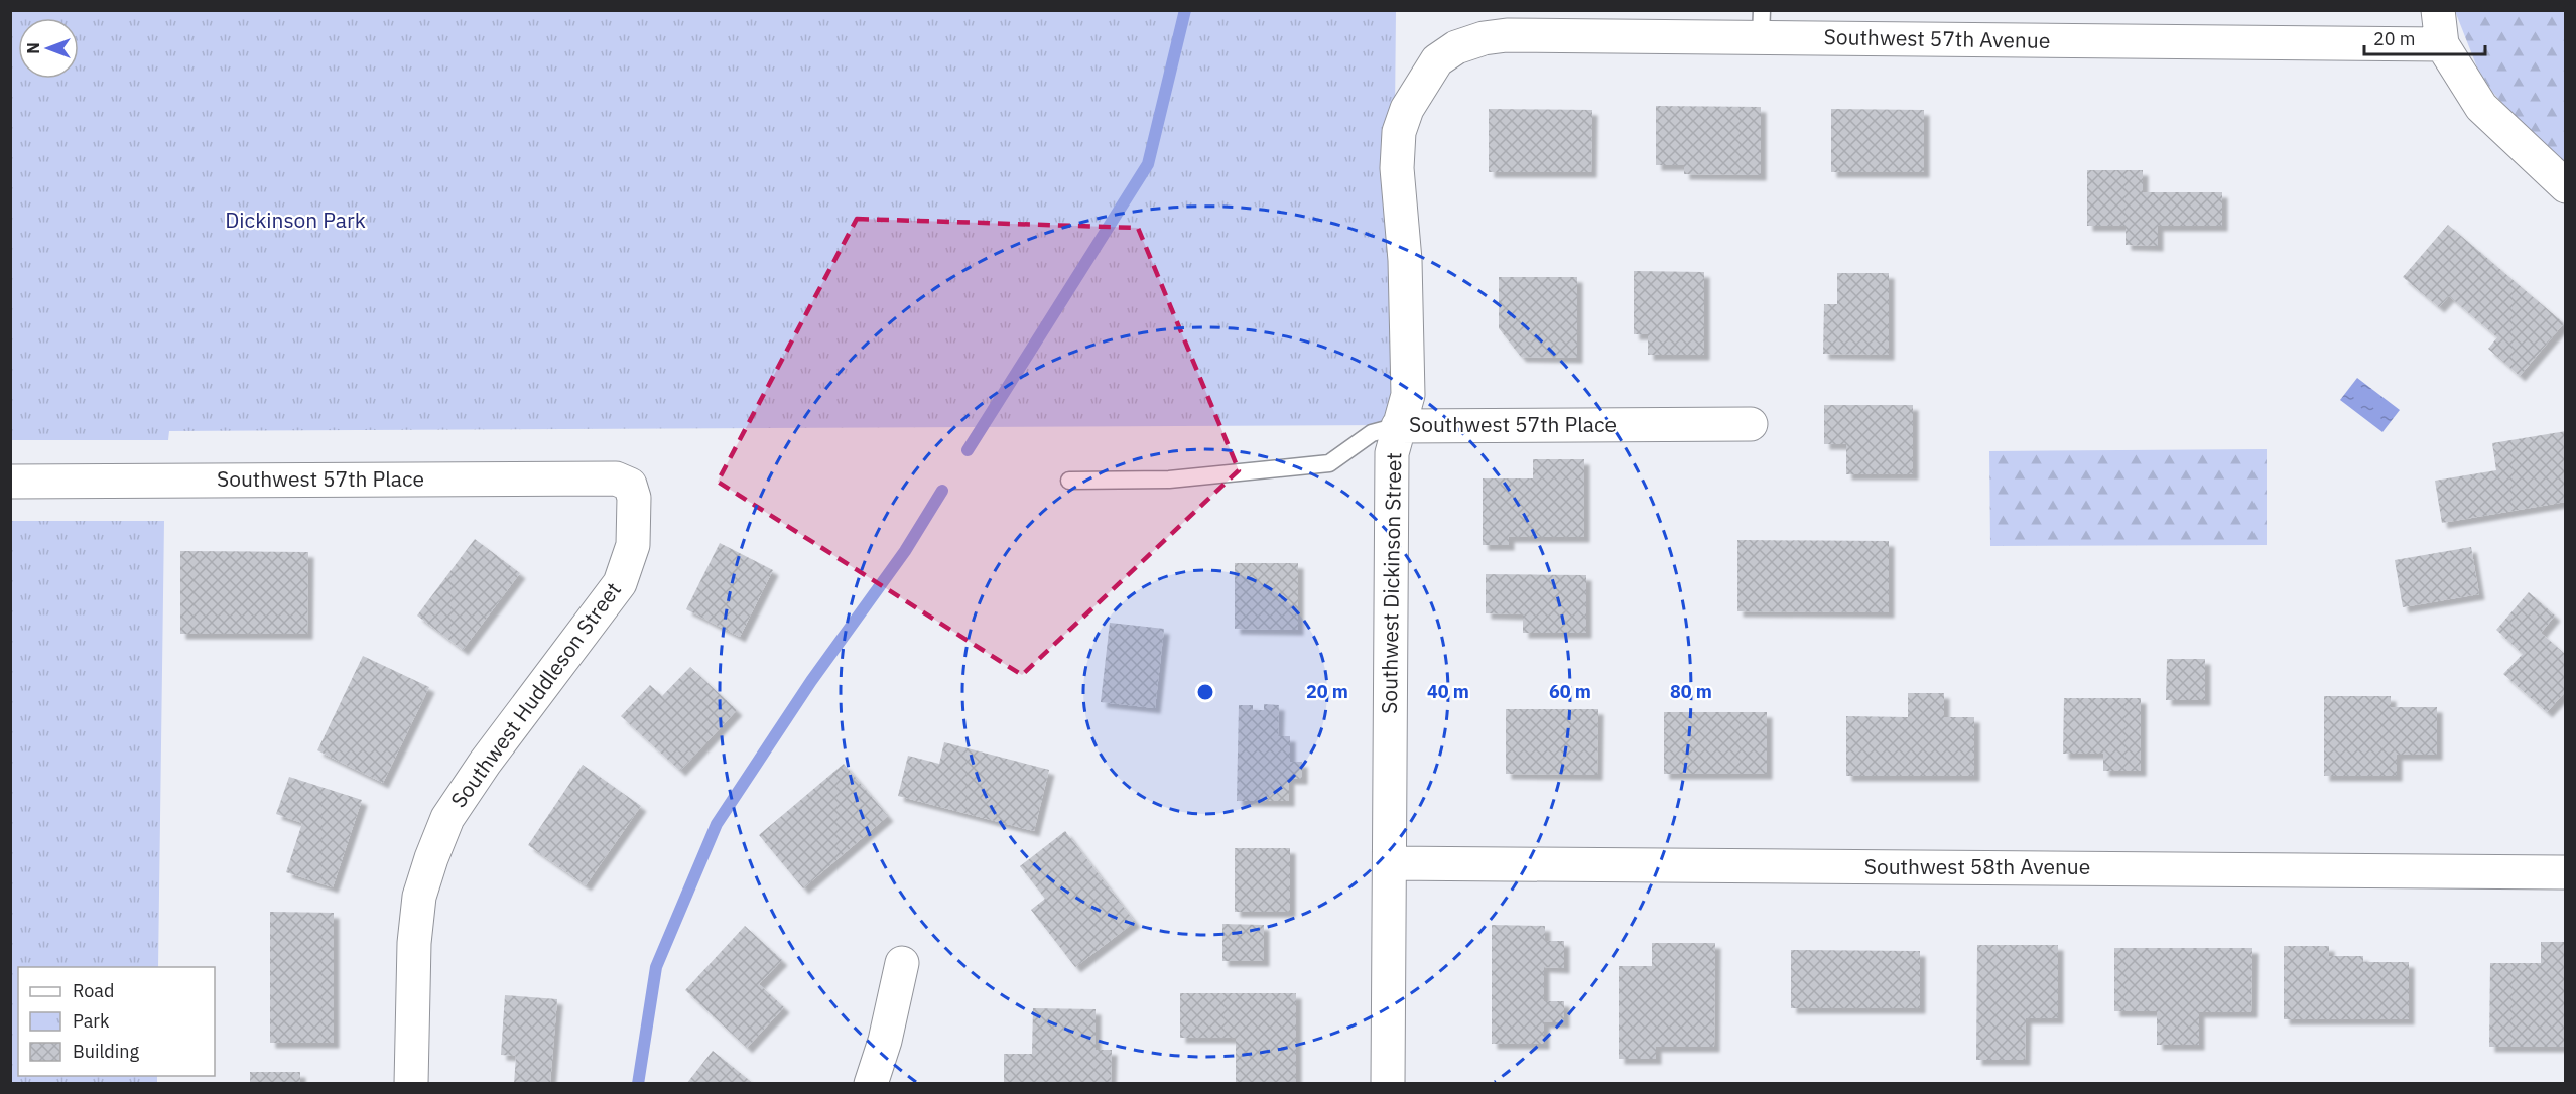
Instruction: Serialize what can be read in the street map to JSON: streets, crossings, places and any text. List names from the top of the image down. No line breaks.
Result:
{"streets":{"street":["Southwest 57th Avenue","Southwest 57th Place","Southwest Dickinson Street","Southwest Huddleson Street","Southwest 58th Avenue"]},"crossings":[["Southwest 57th Avenue","Southwest Dickinson Street"],["Southwest 57th Place","Southwest Dickinson Street"],["Southwest 57th Place","Southwest Huddleson Street"],["Southwest Dickinson Street","Southwest 58th Avenue"]],"parks":["Dickinson Park"],"legend":["Road","Park","Building"],"scale_bar":"20 m","north":"left","rings":["20 m","40 m","60 m","80 m"]}
